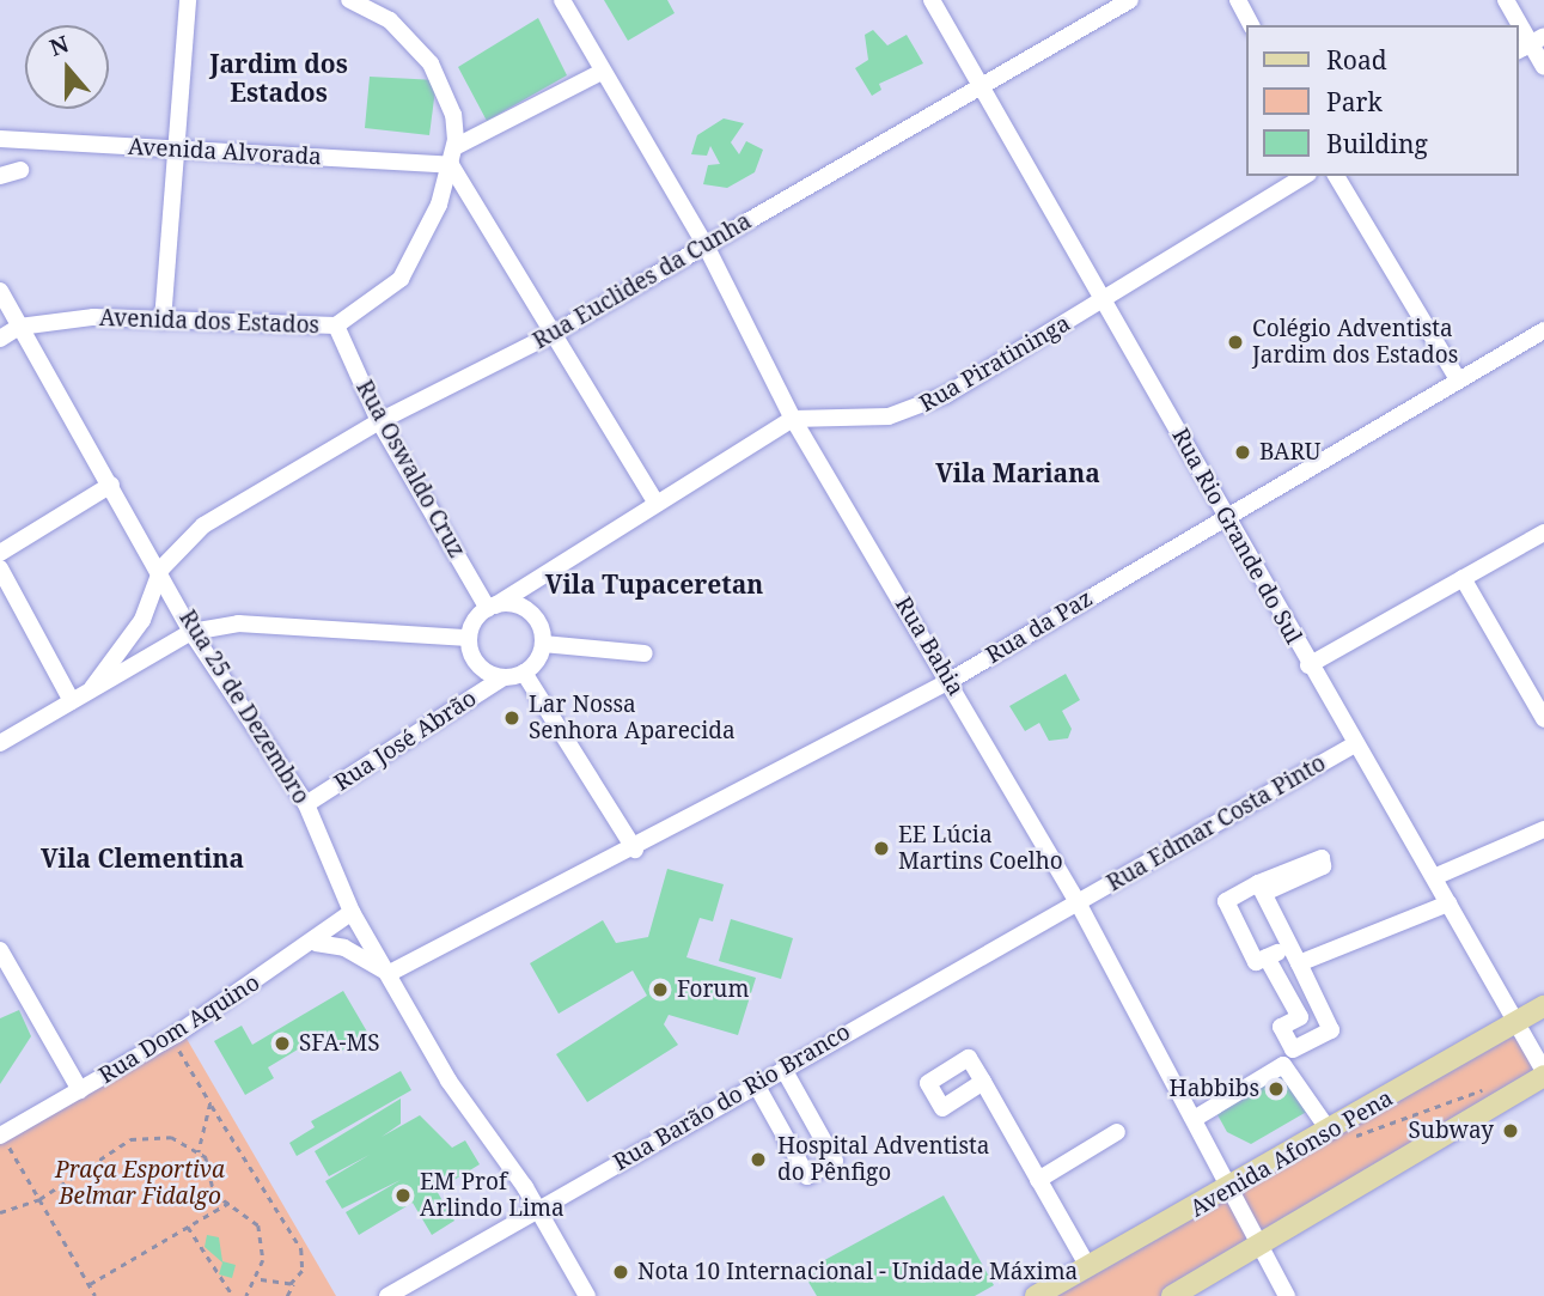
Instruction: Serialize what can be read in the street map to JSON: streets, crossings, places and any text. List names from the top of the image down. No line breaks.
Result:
{"streets":{"main road":["Avenida Afonso Pena"],"street":["Avenida Alvorada","Rua Euclides da Cunha","Avenida dos Estados","Rua Piratininga","Rua Oswaldo Cruz","Rua Rio Grande do Sul","Rua da Paz","Rua Bahia","Rua 25 de Dezembro","Rua José Abrão","Rua Edmar Costa Pinto","Rua Dom Aquino","Rua Barão do Rio Branco"]},"crossings":[["Avenida Alvorada","Avenida dos Estados"],["Rua Euclides da Cunha","Rua Oswaldo Cruz"],["Rua Euclides da Cunha","Rua Rio Grande do Sul"],["Rua Euclides da Cunha","Rua Bahia"],["Rua Euclides da Cunha","Rua 25 de Dezembro"],["Avenida dos Estados","Rua Oswaldo Cruz"],["Avenida dos Estados","Rua 25 de Dezembro"],["Rua Piratininga","Rua Oswaldo Cruz"],["Rua Piratininga","Rua Rio Grande do Sul"],["Rua Piratininga","Rua Bahia"],["Rua Piratininga","Rua José Abrão"],["Rua Oswaldo Cruz","Rua José Abrão"],["Rua Rio Grande do Sul","Rua da Paz"],["Rua Rio Grande do Sul","Rua Edmar Costa Pinto"],["Rua Rio Grande do Sul","Avenida Afonso Pena"],["Rua da Paz","Rua Bahia"],["Rua da Paz","Rua 25 de Dezembro"],["Rua Bahia","Rua Edmar Costa Pinto"],["Rua Bahia","Rua Barão do Rio Branco"],["Rua Bahia","Avenida Afonso Pena"],["Rua 25 de Dezembro","Rua José Abrão"],["Rua 25 de Dezembro","Rua Dom Aquino"],["Rua 25 de Dezembro","Rua Barão do Rio Branco"],["Rua Edmar Costa Pinto","Rua Barão do Rio Branco"]],"districts":["Jardim dos Estados","Vila Mariana","Vila Tupaceretan","Vila Clementina"],"parks":["Praça Esportiva Belmar Fidalgo"],"places":["Colégio Adventista Jardim dos Estados","BARU","Lar Nossa Senhora Aparecida","EE Lúcia Martins Coelho","Forum","SFA-MS","Habbibs","Subway","Hospital Adventista do Pênfigo","EM Prof Arlindo Lima","Nota 10 Internacional - Unidade Máxima"],"legend":["Road","Park","Building"],"north":"top"}
